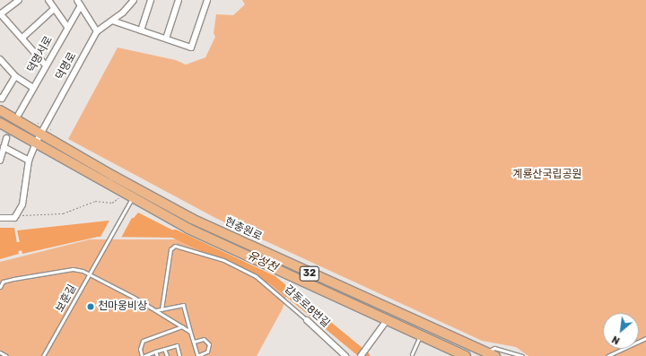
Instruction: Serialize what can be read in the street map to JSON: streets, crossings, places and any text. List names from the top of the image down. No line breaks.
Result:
{"streets":{"main road":["현충원로","32"],"street":["덕명서로","덕명로","갑동로8번길"],"lane":["보훈길"]},"crossings":[["덕명로","현충원로"],["현충원로","보훈길"]],"water":["유성천"],"parks":["계룡산국립공원"],"places":["천마웅비상"],"north":"bottom left"}
